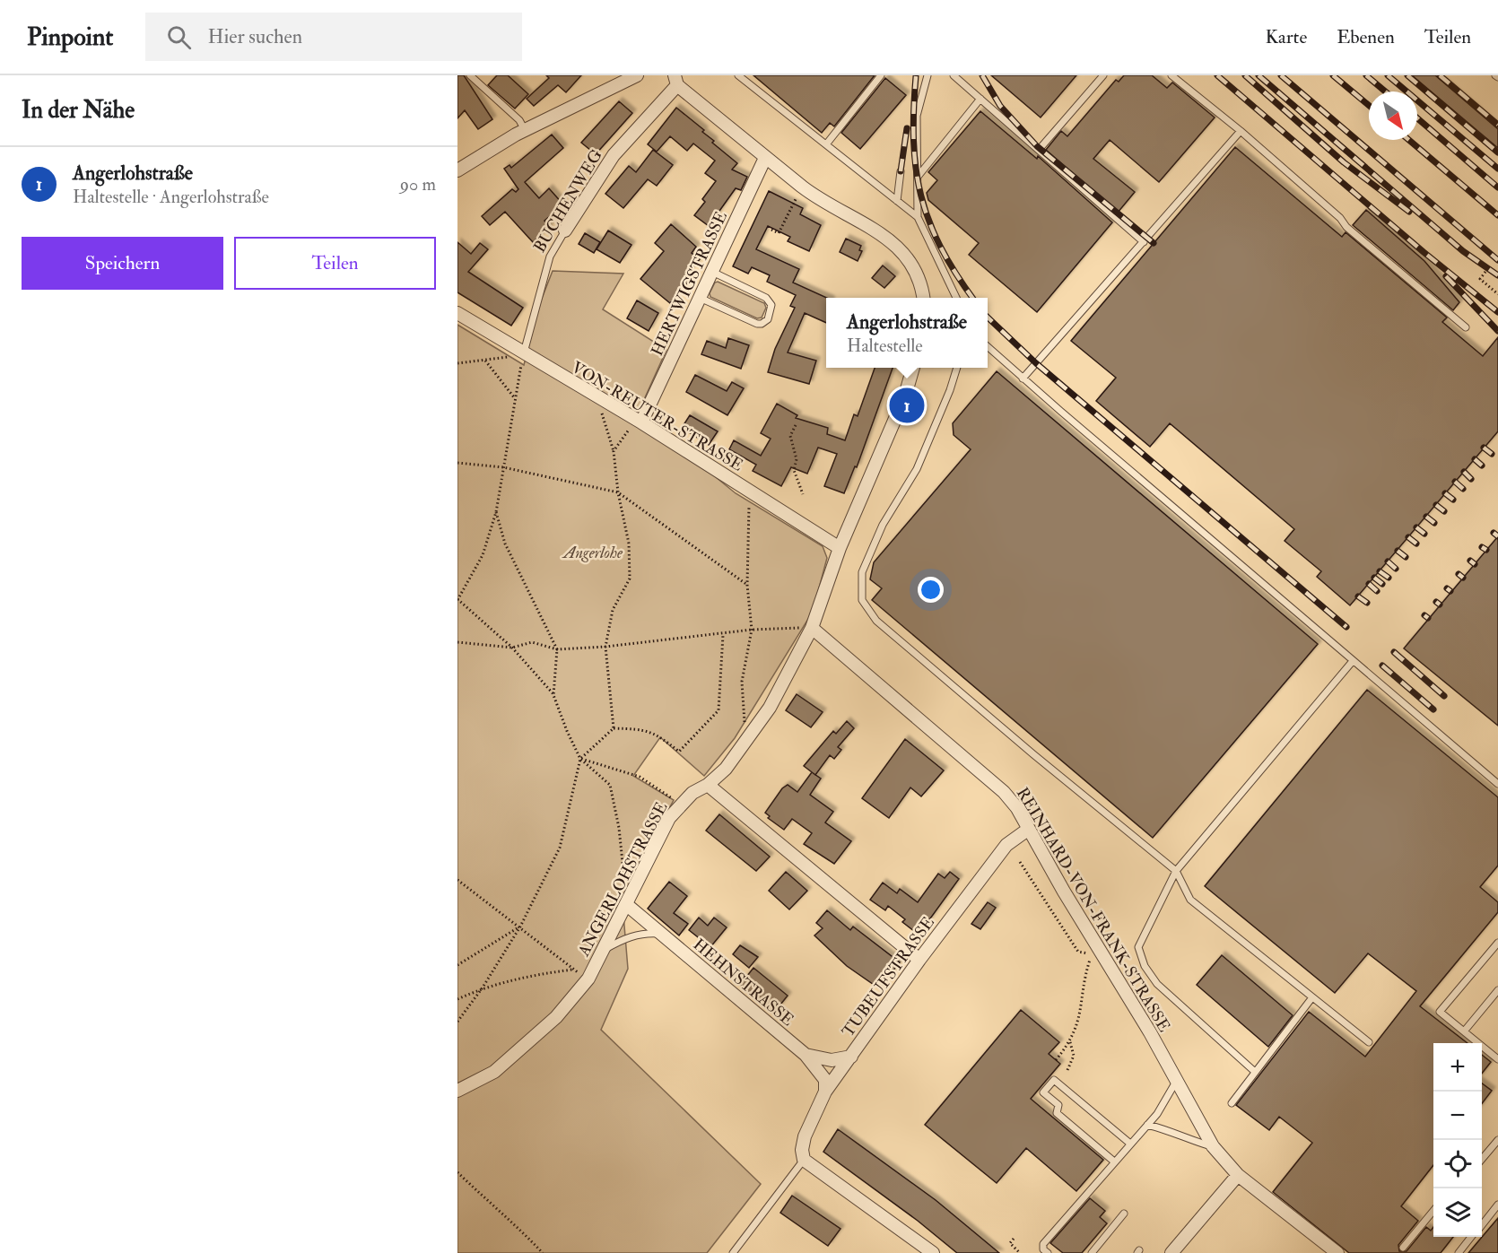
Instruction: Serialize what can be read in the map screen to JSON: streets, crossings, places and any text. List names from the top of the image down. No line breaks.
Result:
{"streets":{"street":["BUCHENWEG","HERTWIGSTRASSE","VON-REUTER-STRASSE","ANGERLOHSTRASSE","REINHARD-VON-FRANK-STRASSE","TUBEUFSTRASSE","HEHNSTRASSE"]},"crossings":[["BUCHENWEG","VON-REUTER-STRASSE"],["HERTWIGSTRASSE","VON-REUTER-STRASSE"],["VON-REUTER-STRASSE","ANGERLOHSTRASSE"],["ANGERLOHSTRASSE","REINHARD-VON-FRANK-STRASSE"],["ANGERLOHSTRASSE","HEHNSTRASSE"],["REINHARD-VON-FRANK-STRASSE","TUBEUFSTRASSE"],["TUBEUFSTRASSE","HEHNSTRASSE"]],"parks":["Angerlohe"],"north":"bottom right","page":{"header":"Pinpoint","search":"Hier suchen","nav":["Karte","Ebenen","Teilen"],"heading":"In der Nähe","list":[{"mark":"1","name":"Angerlohstraße","note":"Haltestelle · Angerlohstraße","value":"90 m"}],"buttons":["Speichern","Teilen"],"popup":["Angerlohstraße","Haltestelle"],"pins":"1","map_buttons":["+","−"]}}
